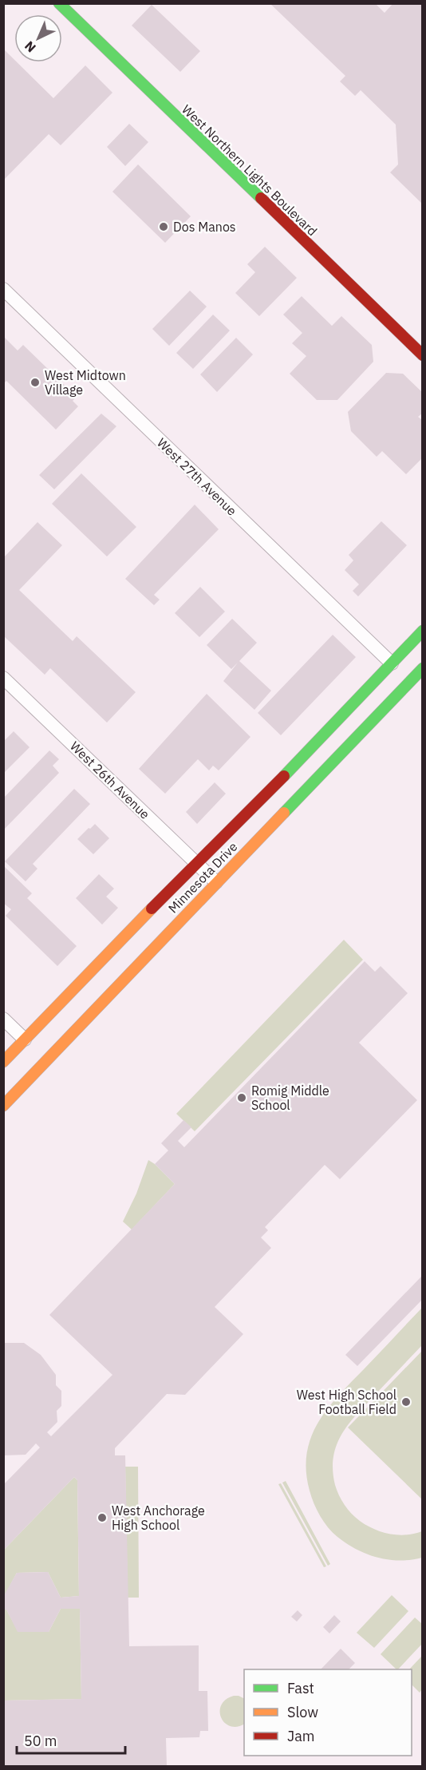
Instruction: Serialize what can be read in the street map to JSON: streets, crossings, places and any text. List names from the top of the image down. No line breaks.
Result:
{"streets":{"main road":["West Northern Lights Boulevard","Minnesota Drive"],"street":["West 27th Avenue","West 26th Avenue"]},"crossings":[["West 27th Avenue","Minnesota Drive"],["West 26th Avenue","Minnesota Drive"]],"places":["Dos Manos","West Midtown Village","Romig Middle School","West High School Football Field","West Anchorage High School"],"legend":["Fast","Slow","Jam"],"scale_bar":"50 m","north":"bottom left"}
